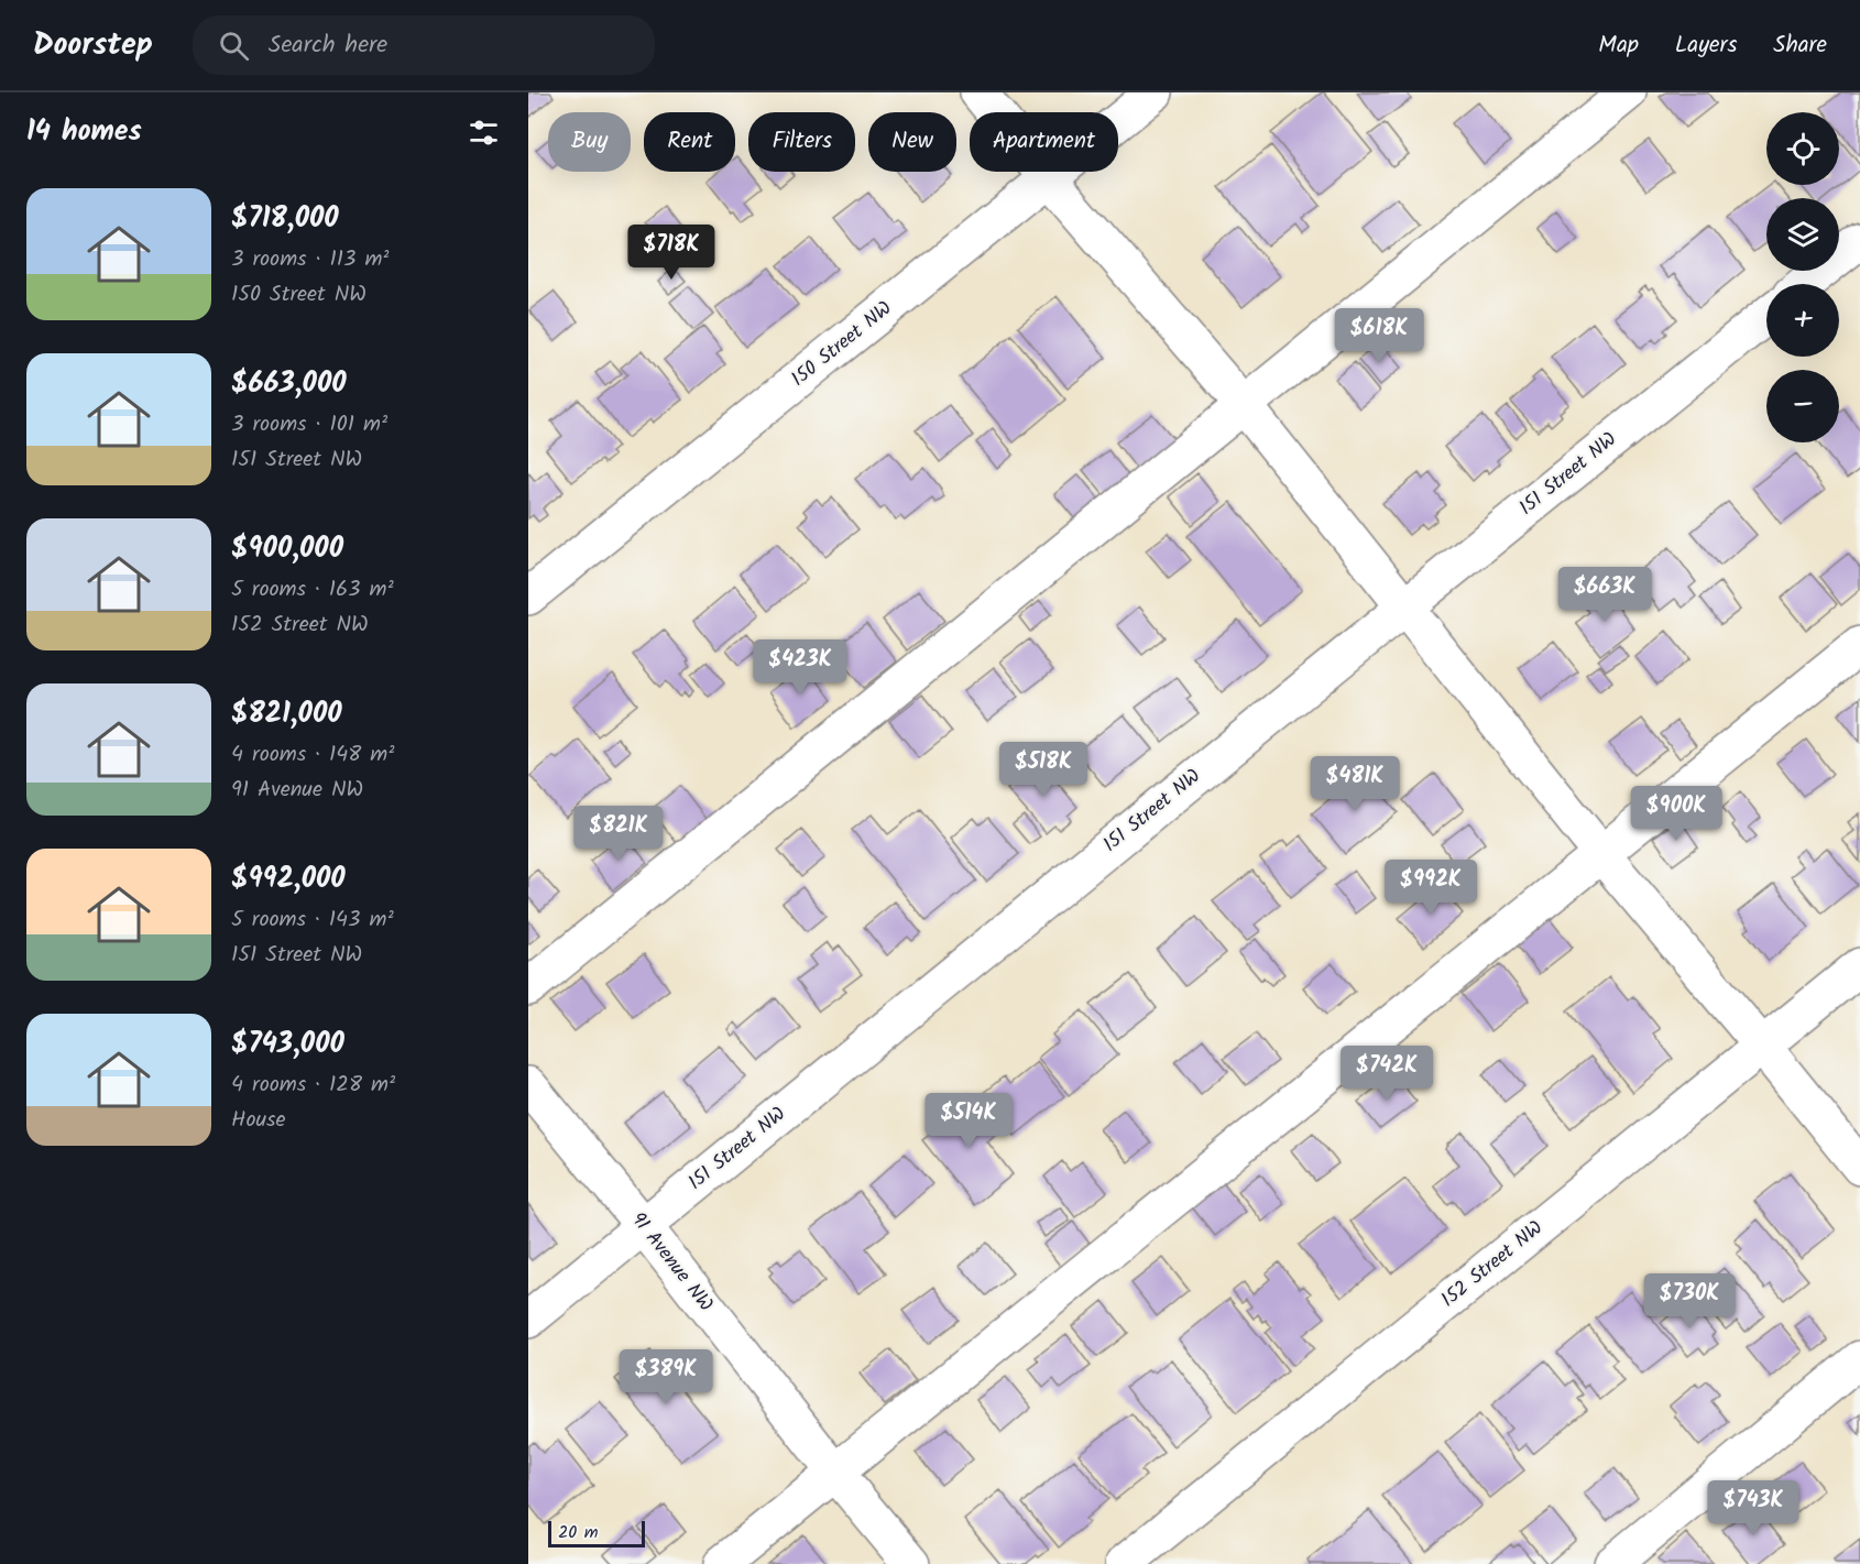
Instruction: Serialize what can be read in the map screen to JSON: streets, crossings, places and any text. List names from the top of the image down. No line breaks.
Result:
{"streets":{"street":["150 Street NW","151 Street NW","91 Avenue NW","152 Street NW"]},"crossings":[["151 Street NW","91 Avenue NW"]],"scale_bar":"20 m","page":{"header":"Doorstep","search":"Search here","nav":["Map","Layers","Share"],"heading":"14 homes","map_buttons":["+","−"],"chip":["Buy","Rent","Filters","New","Apartment"],"list":[{"name":"$718,000","note":"3 rooms · 113 m² · 150 Street NW"},{"name":"$663,000","note":"3 rooms · 101 m² · 151 Street NW"},{"name":"$900,000","note":"5 rooms · 163 m² · 152 Street NW"},{"name":"$821,000","note":"4 rooms · 148 m² · 91 Avenue NW"},{"name":"$992,000","note":"5 rooms · 143 m² · 151 Street NW"},{"name":"$743,000","note":"4 rooms · 128 m² · House"}],"price":["$718K","$618K","$663K","$423K","$518K","$481K","$900K","$821K","$992K","$742K","$514K","$730K","$389K","$743K"],"scale":"20 m"}}
